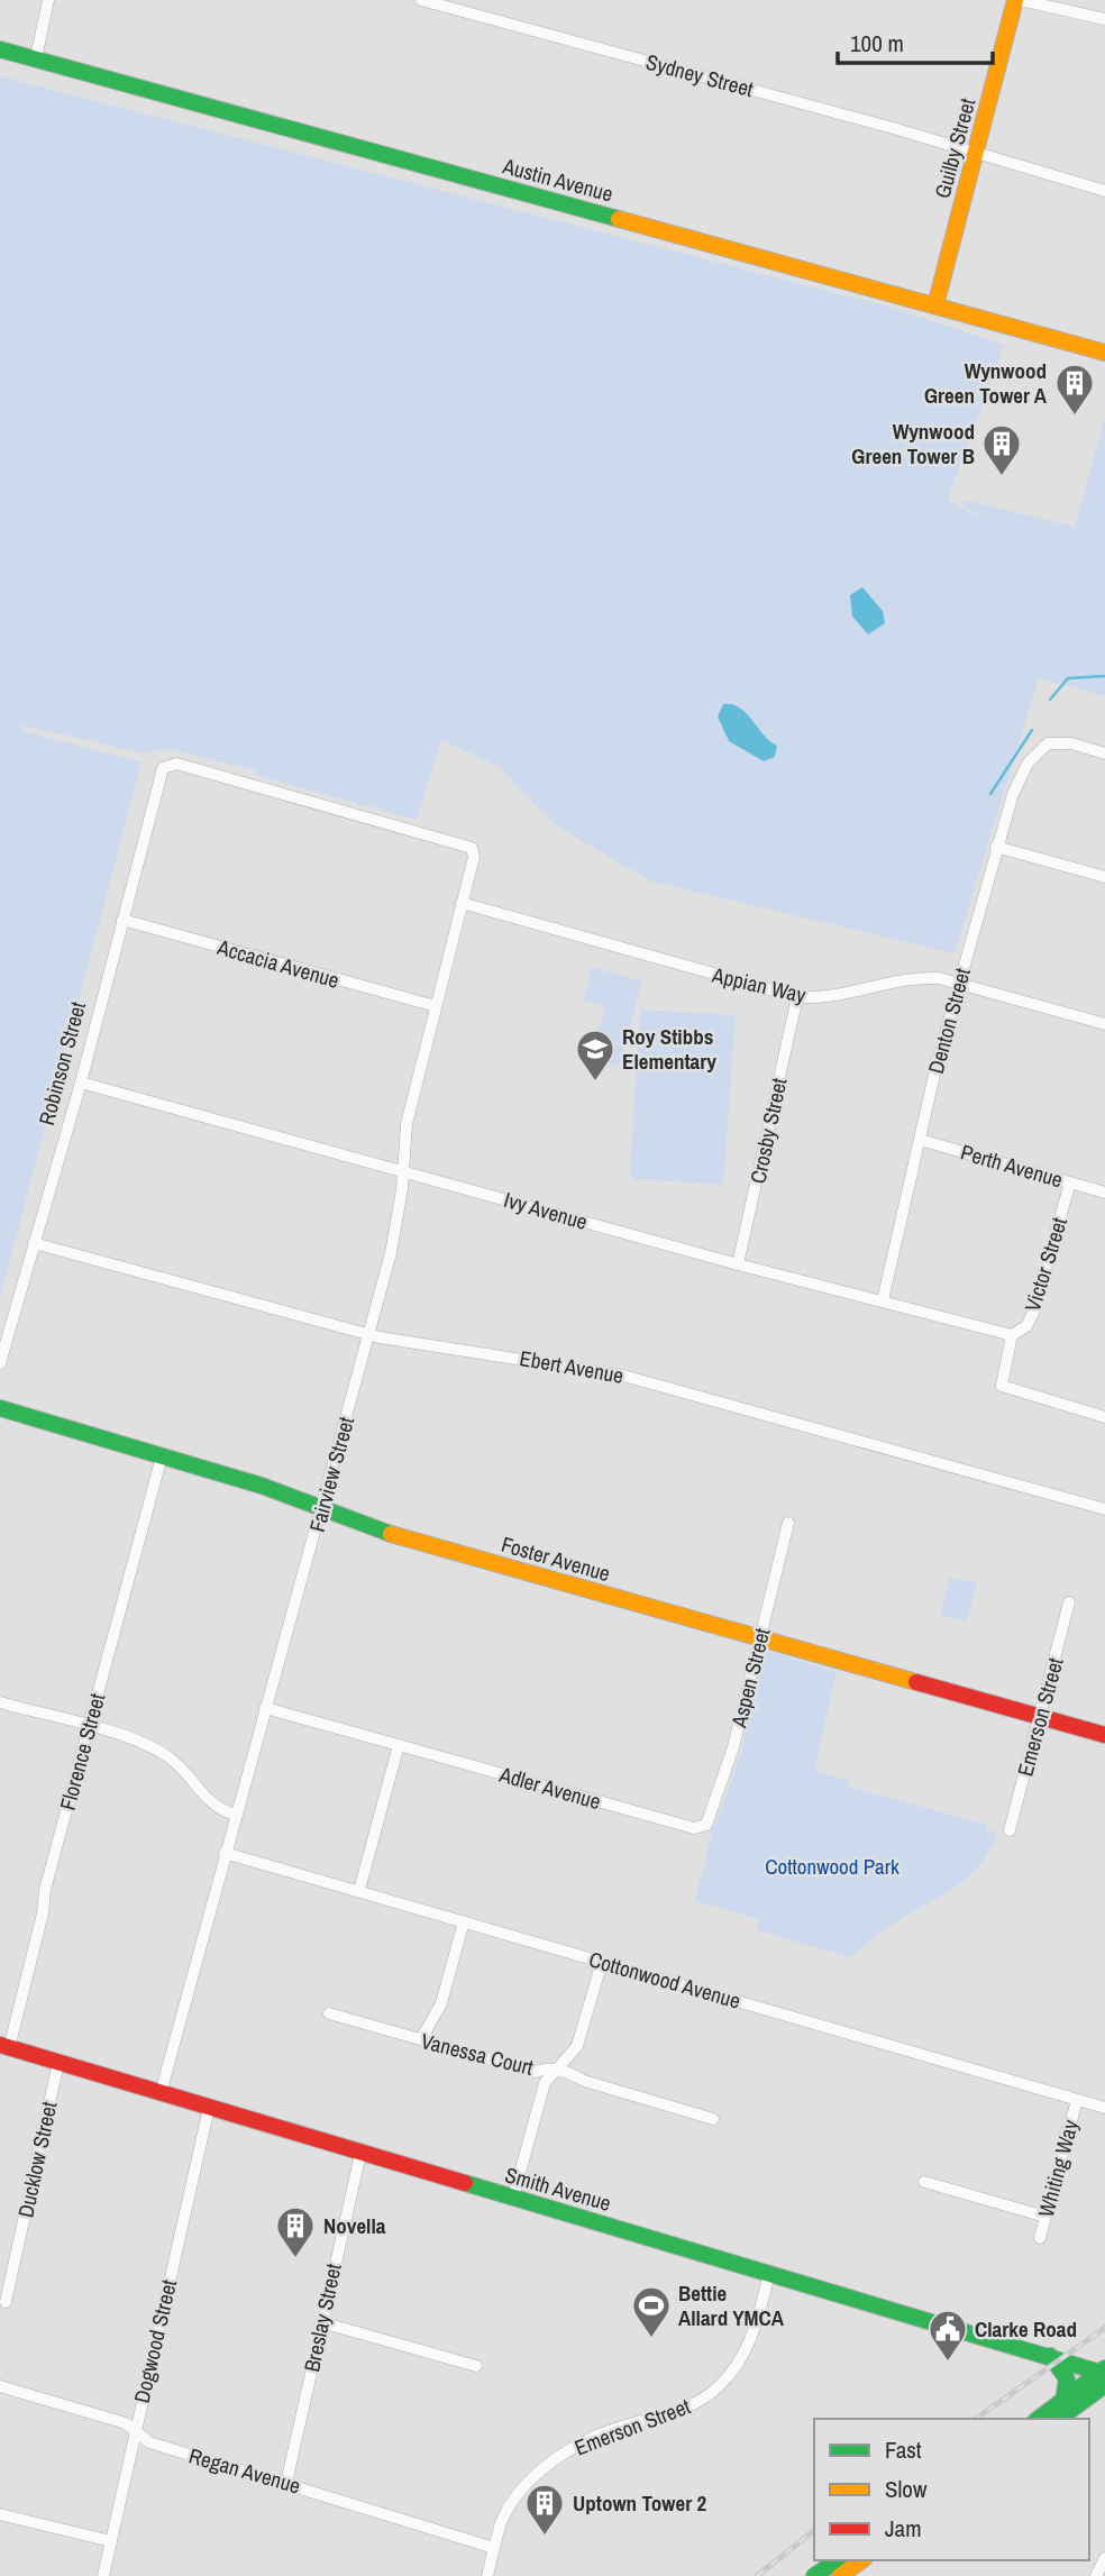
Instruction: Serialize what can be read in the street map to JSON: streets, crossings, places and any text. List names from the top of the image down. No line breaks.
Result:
{"streets":{"street":["Sydney Street","Guilby Street","Austin Avenue","Accacia Avenue","Appian Way","Denton Street","Robinson Street","Crosby Street","Perth Avenue","Ivy Avenue","Victor Street","Ebert Avenue","Fairview Street","Foster Avenue","Aspen Street","Emerson Street","Florence Street","Adler Avenue","Cottonwood Avenue","Vanessa Court","Ducklow Street","Whiting Way","Smith Avenue","Breslay Street","Dogwood Street","Regan Avenue"]},"crossings":[["Sydney Street","Guilby Street"],["Guilby Street","Austin Avenue"],["Accacia Avenue","Robinson Street"],["Accacia Avenue","Fairview Street"],["Appian Way","Denton Street"],["Appian Way","Crosby Street"],["Appian Way","Fairview Street"],["Denton Street","Perth Avenue"],["Denton Street","Ivy Avenue"],["Robinson Street","Ivy Avenue"],["Robinson Street","Ebert Avenue"],["Robinson Street","Fairview Street"],["Crosby Street","Ivy Avenue"],["Perth Avenue","Victor Street"],["Ivy Avenue","Victor Street"],["Ivy Avenue","Fairview Street"],["Ebert Avenue","Fairview Street"],["Fairview Street","Foster Avenue"],["Fairview Street","Adler Avenue"],["Fairview Street","Cottonwood Avenue"],["Fairview Street","Smith Avenue"],["Foster Avenue","Aspen Street"],["Foster Avenue","Emerson Street"],["Foster Avenue","Florence Street"],["Aspen Street","Adler Avenue"],["Emerson Street","Smith Avenue"],["Emerson Street","Regan Avenue"],["Florence Street","Smith Avenue"],["Cottonwood Avenue","Whiting Way"],["Ducklow Street","Smith Avenue"],["Smith Avenue","Breslay Street"],["Smith Avenue","Dogwood Street"],["Breslay Street","Regan Avenue"],["Dogwood Street","Regan Avenue"]],"parks":["Cottonwood Park"],"places":{"building":["Wynwood Green Tower A","Wynwood Green Tower B","Novella","Uptown Tower 2"],"school or university":["Roy Stibbs Elementary"],"sports":["Bettie Allard YMCA"],"public building":["Clarke Road"]},"legend":["Fast","Slow","Jam"],"scale_bar":"100 m"}
